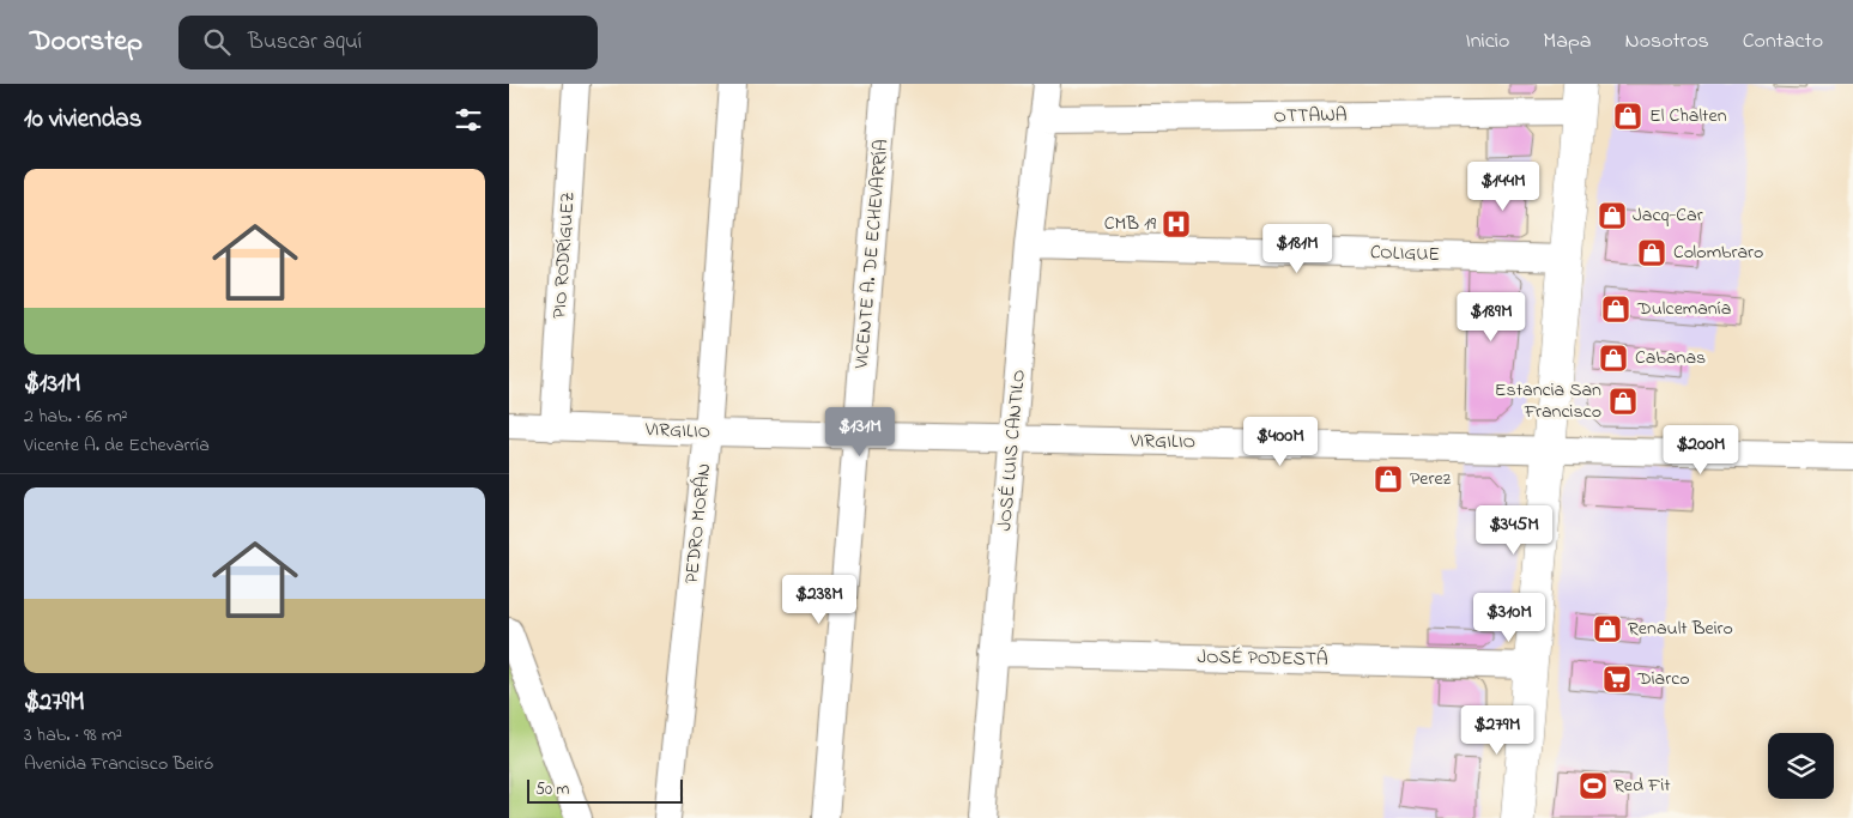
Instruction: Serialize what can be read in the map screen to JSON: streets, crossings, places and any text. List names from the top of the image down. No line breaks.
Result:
{"streets":{"street":["OTTAWA","VICENTE A. DE ECHEVARRÍA","COLIGUE","PIO RODRÍGUEZ","VIRGILIO","JOSÉ LUIS CANTILO","PEDRO MORÁN","JOSÉ PODESTÁ"]},"crossings":[["OTTAWA","JOSÉ LUIS CANTILO"],["VICENTE A. DE ECHEVARRÍA","VIRGILIO"],["COLIGUE","JOSÉ LUIS CANTILO"],["PIO RODRÍGUEZ","VIRGILIO"],["VIRGILIO","JOSÉ LUIS CANTILO"],["VIRGILIO","PEDRO MORÁN"],["JOSÉ LUIS CANTILO","JOSÉ PODESTÁ"]],"places":{"shop":["El Chalten","Jacq-Car","Colombraro","Dulcemanía","Cabanas","Estancia San Francisco","Perez","Renault Beiro"],"hospital":["CMB 19"],"supermarket":["Diarco"],"sports":["Red Fit"]},"scale_bar":"50 m","page":{"header":"Doorstep","search":"Buscar aquí","nav":["Inicio","Mapa","Nosotros","Contacto"],"heading":"10 viviendas","list":[{"name":"$131M","note":"2 hab. · 66 m² · Vicente A. de Echevarría"},{"name":"$279M","note":"3 hab. · 98 m² · Avenida Francisco Beiró"}],"price":["$144M","$181M","$189M","$131M","$400M","$200M","$345M","$238M","$310M","$279M"],"scale":"50 m"}}
